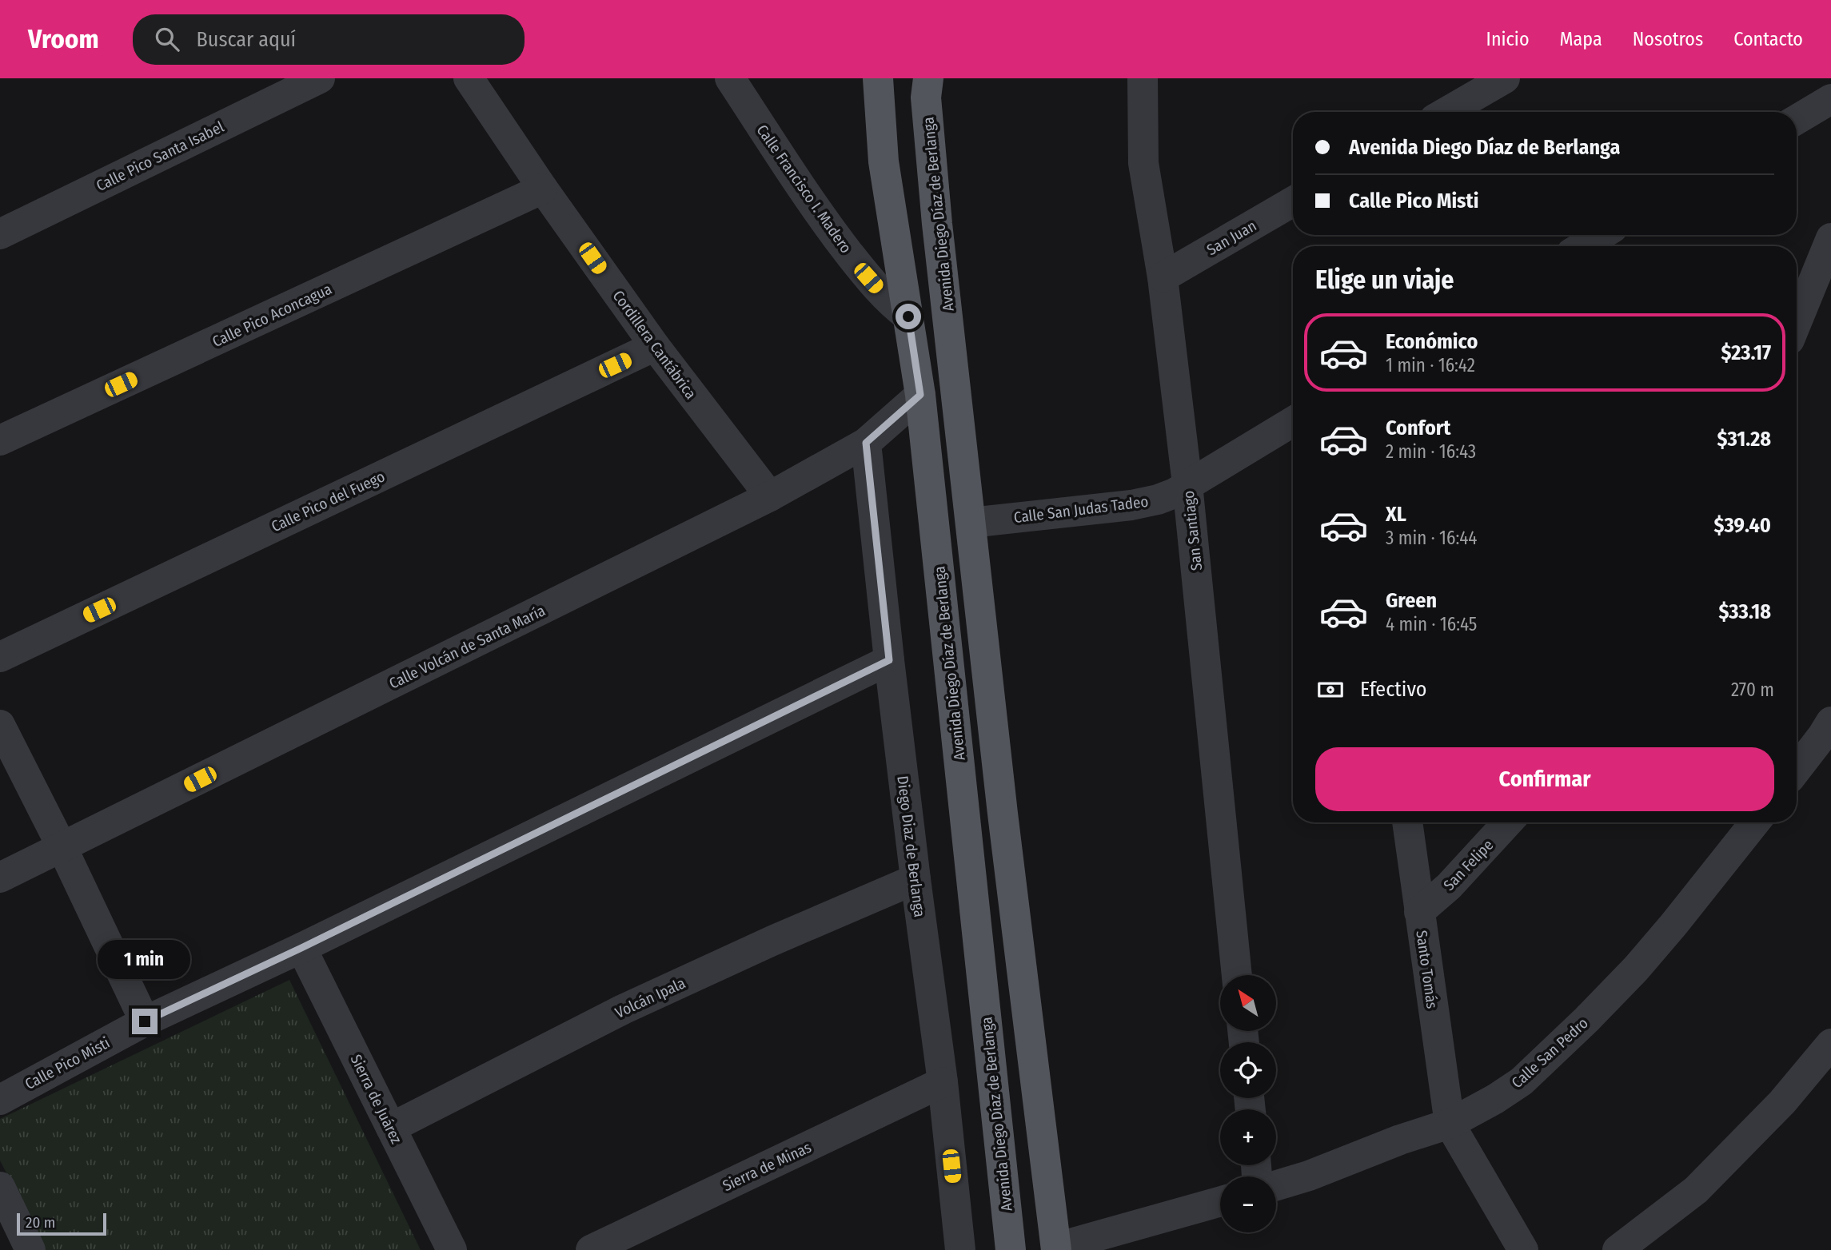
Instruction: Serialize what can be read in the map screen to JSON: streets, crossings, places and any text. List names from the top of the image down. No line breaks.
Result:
{"streets":{"main road":["Avenida Diego Díaz de Berlanga"],"street":["Calle Pico Santa Isabel","Calle Francisco I. Madero","San Juan","Calle Pico Aconcagua","Cordillera Cantábrica","Calle Pico del Fuego","Calle San Judas Tadeo","San Santiago","Calle Volcán de Santa María","Diego Diaz de Berlanga","San Felipe","Santo Tomás","Volcán Ipala","Calle San Pedro","Calle Pico Misti","Sierra de Juárez","Sierra de Minas"]},"crossings":[["Calle Francisco I. Madero","Avenida Diego Díaz de Berlanga"],["Avenida Diego Díaz de Berlanga","Calle San Judas Tadeo"],["Avenida Diego Díaz de Berlanga","Calle Volcán de Santa María"],["San Juan","San Santiago"],["Calle Pico Aconcagua","Cordillera Cantábrica"],["Cordillera Cantábrica","Calle Pico del Fuego"],["Cordillera Cantábrica","Calle Volcán de Santa María"],["Calle San Judas Tadeo","San Santiago"],["Calle Volcán de Santa María","Diego Diaz de Berlanga"],["Diego Diaz de Berlanga","Volcán Ipala"],["Diego Diaz de Berlanga","Calle Pico Misti"],["Diego Diaz de Berlanga","Sierra de Minas"],["San Felipe","Santo Tomás"],["Santo Tomás","Calle San Pedro"],["Volcán Ipala","Sierra de Juárez"],["Calle Pico Misti","Sierra de Juárez"]],"scale_bar":"20 m","north":"top left","page":{"header":"Vroom","search":"Buscar aquí","nav":["Inicio","Mapa","Nosotros","Contacto"],"banner":["Avenida Diego Díaz de Berlanga","Calle Pico Misti"],"heading":"Elige un viaje","list":[{"name":"Económico","note":"1 min · 16:42","value":"$23.17"},{"name":"Confort","note":"2 min · 16:43","value":"$31.28"},{"name":"XL","note":"3 min · 16:44","value":"$39.40"},{"name":"Green","note":"4 min · 16:45","value":"$33.18"}],"pay":["Efectivo","270 m"],"buttons":"Confirmar","bubble":"1 min","map_buttons":["+","−"],"scale":"20 m"}}
